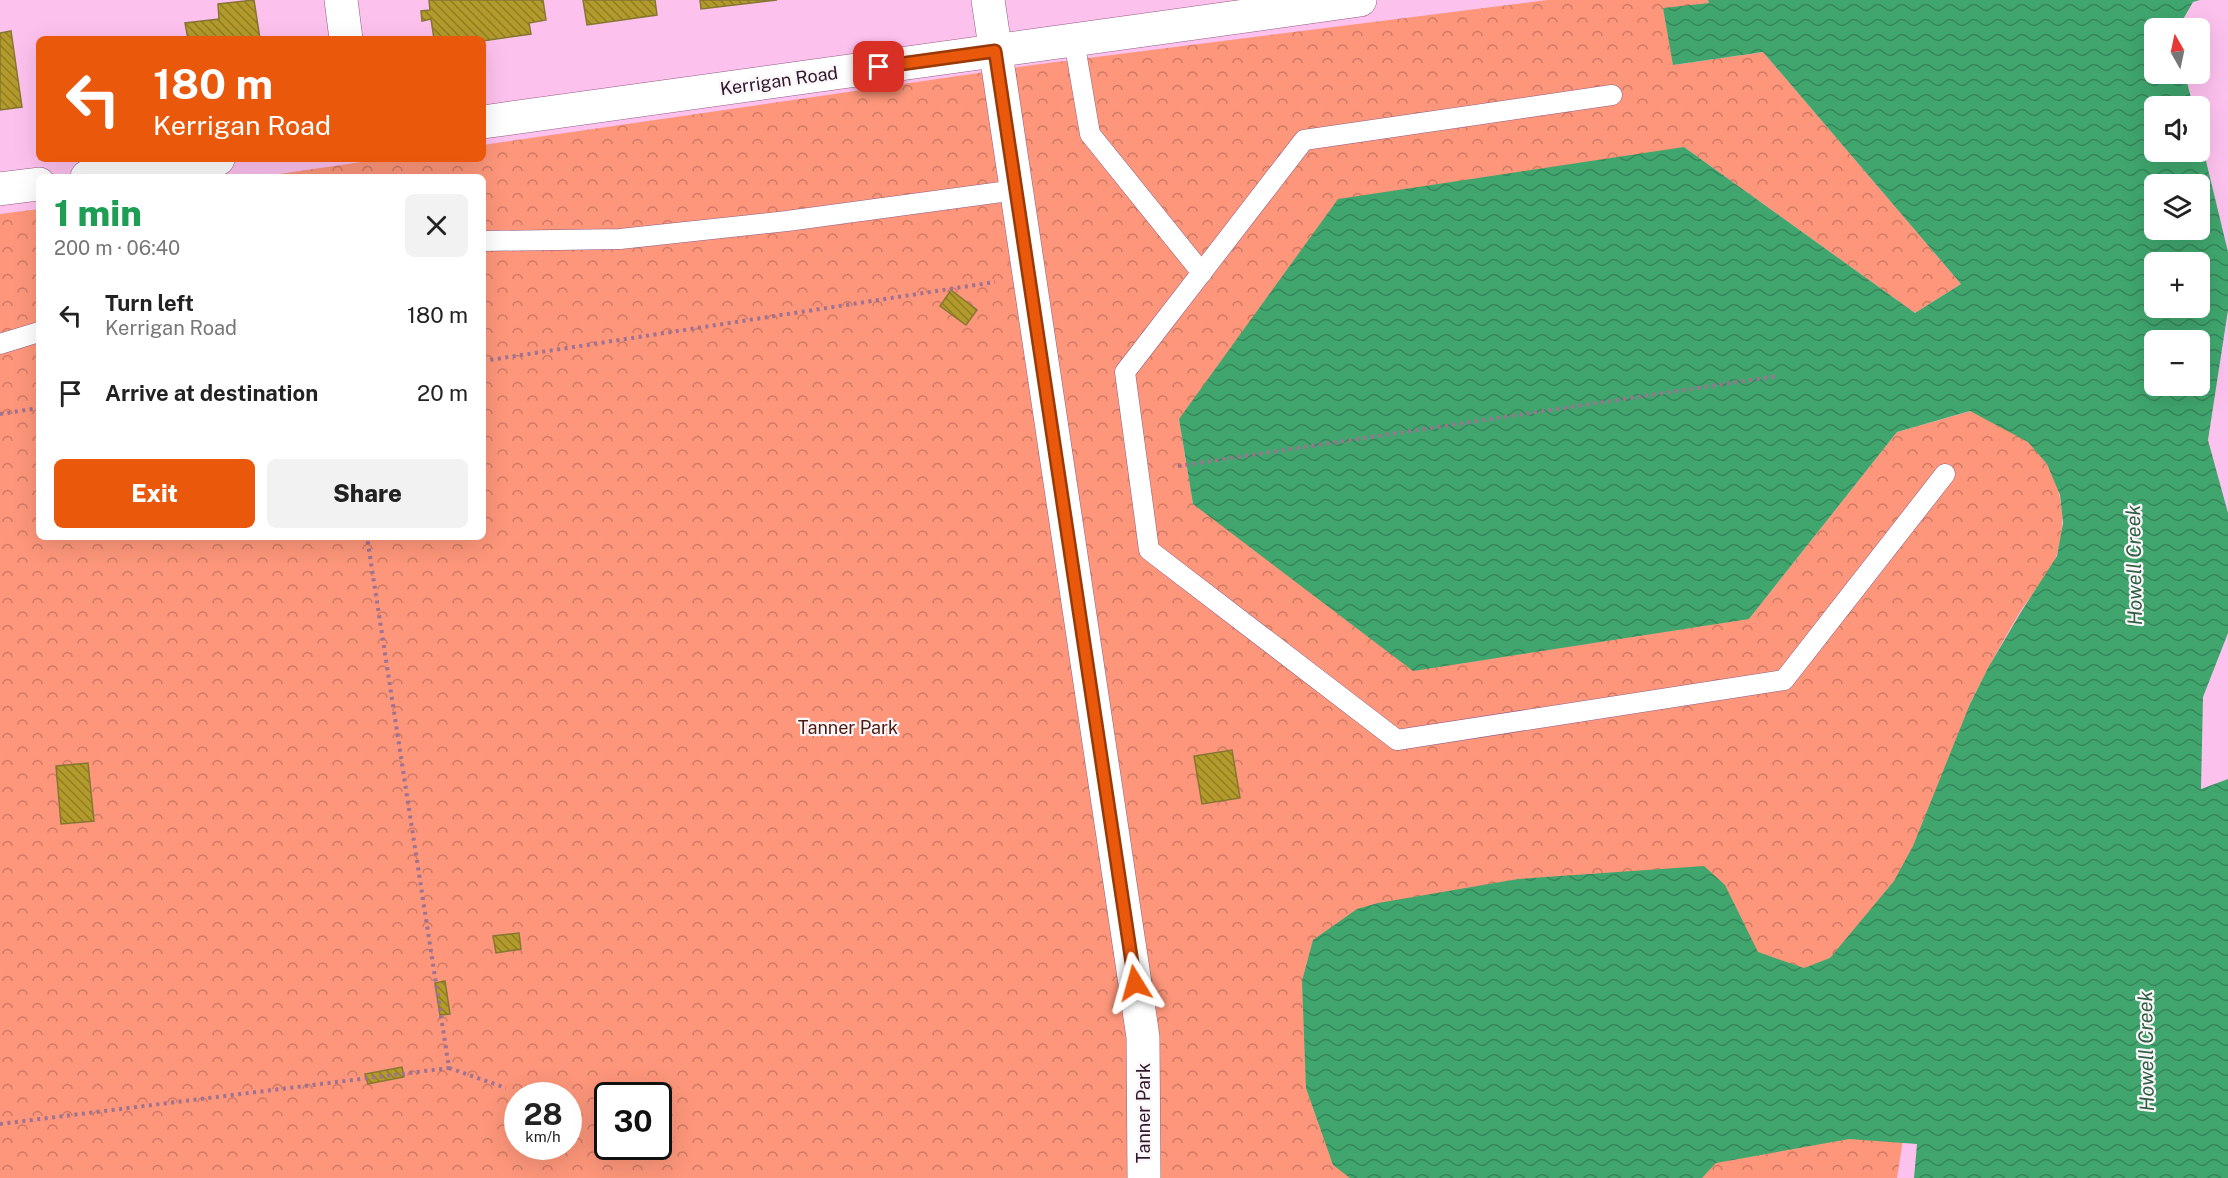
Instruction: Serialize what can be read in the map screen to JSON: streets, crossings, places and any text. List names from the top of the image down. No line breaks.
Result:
{"streets":{"street":["Kerrigan Road","Tanner Park"]},"crossings":[["Kerrigan Road","Tanner Park"]],"water":["Howell Creek"],"parks":["Tanner Park"],"north":"top","page":{"map_buttons":["+","−"],"turn":["180 m","Kerrigan Road"],"heading":["1 min","200 m · 06:40"],"list":[{"name":"Turn left","note":"Kerrigan Road","value":"180 m"},{"name":"Arrive at destination","value":"20 m"}],"buttons":["Exit","Share"],"speed":"28 km/h","limit":"30"}}
